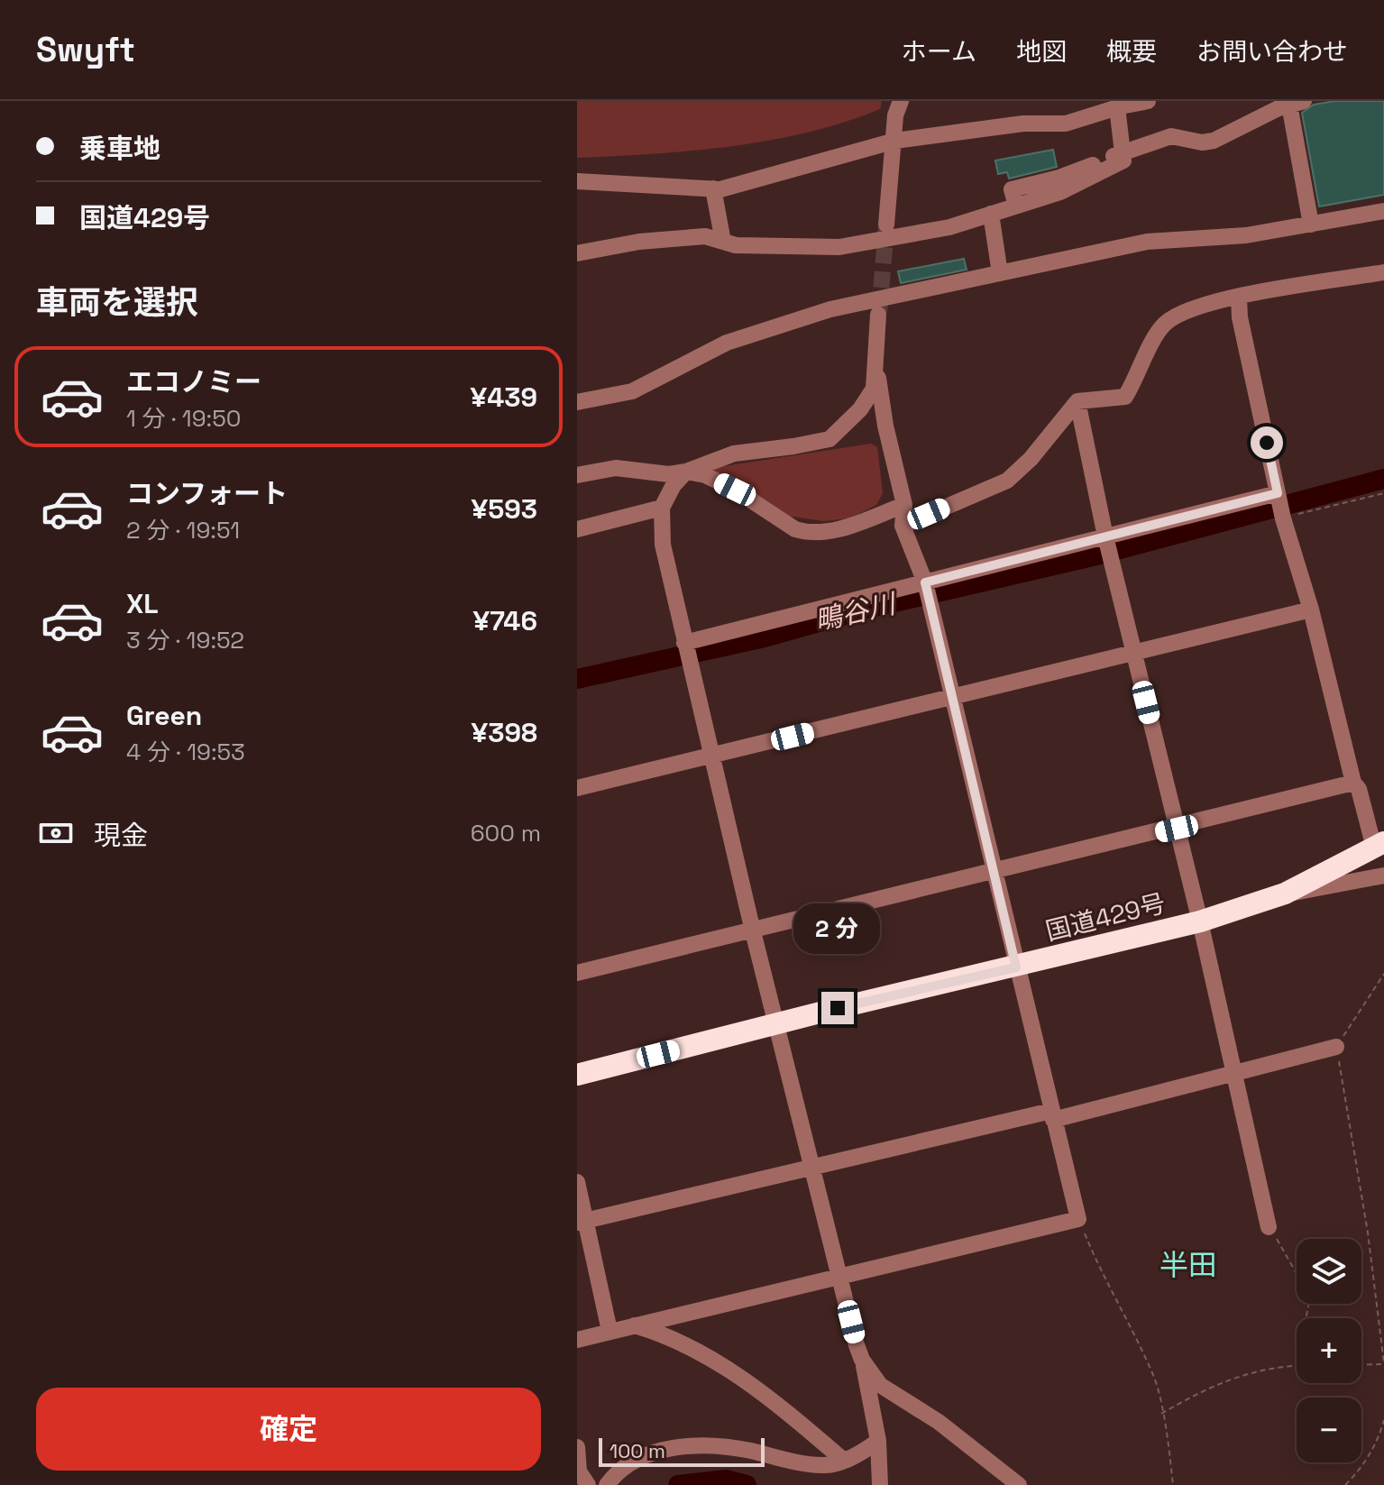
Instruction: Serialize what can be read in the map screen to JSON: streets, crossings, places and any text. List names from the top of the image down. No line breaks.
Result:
{"streets":{"highway":["国道429号"]},"districts":["半田"],"water":["鴫谷川"],"scale_bar":"100 m","page":{"header":"Swyft","nav":["ホーム","地図","概要","お問い合わせ"],"banner":["乗車地","国道429号"],"heading":"車両を選択","list":[{"name":"エコノミー","note":"1 分 · 19:50","value":"¥439"},{"name":"コンフォート","note":"2 分 · 19:51","value":"¥593"},{"name":"XL","note":"3 分 · 19:52","value":"¥746"},{"name":"Green","note":"4 分 · 19:53","value":"¥398"}],"pay":["現金","600 m"],"bubble":"2 分","map_buttons":["+","−"],"buttons":"確定","scale":"100 m"}}
